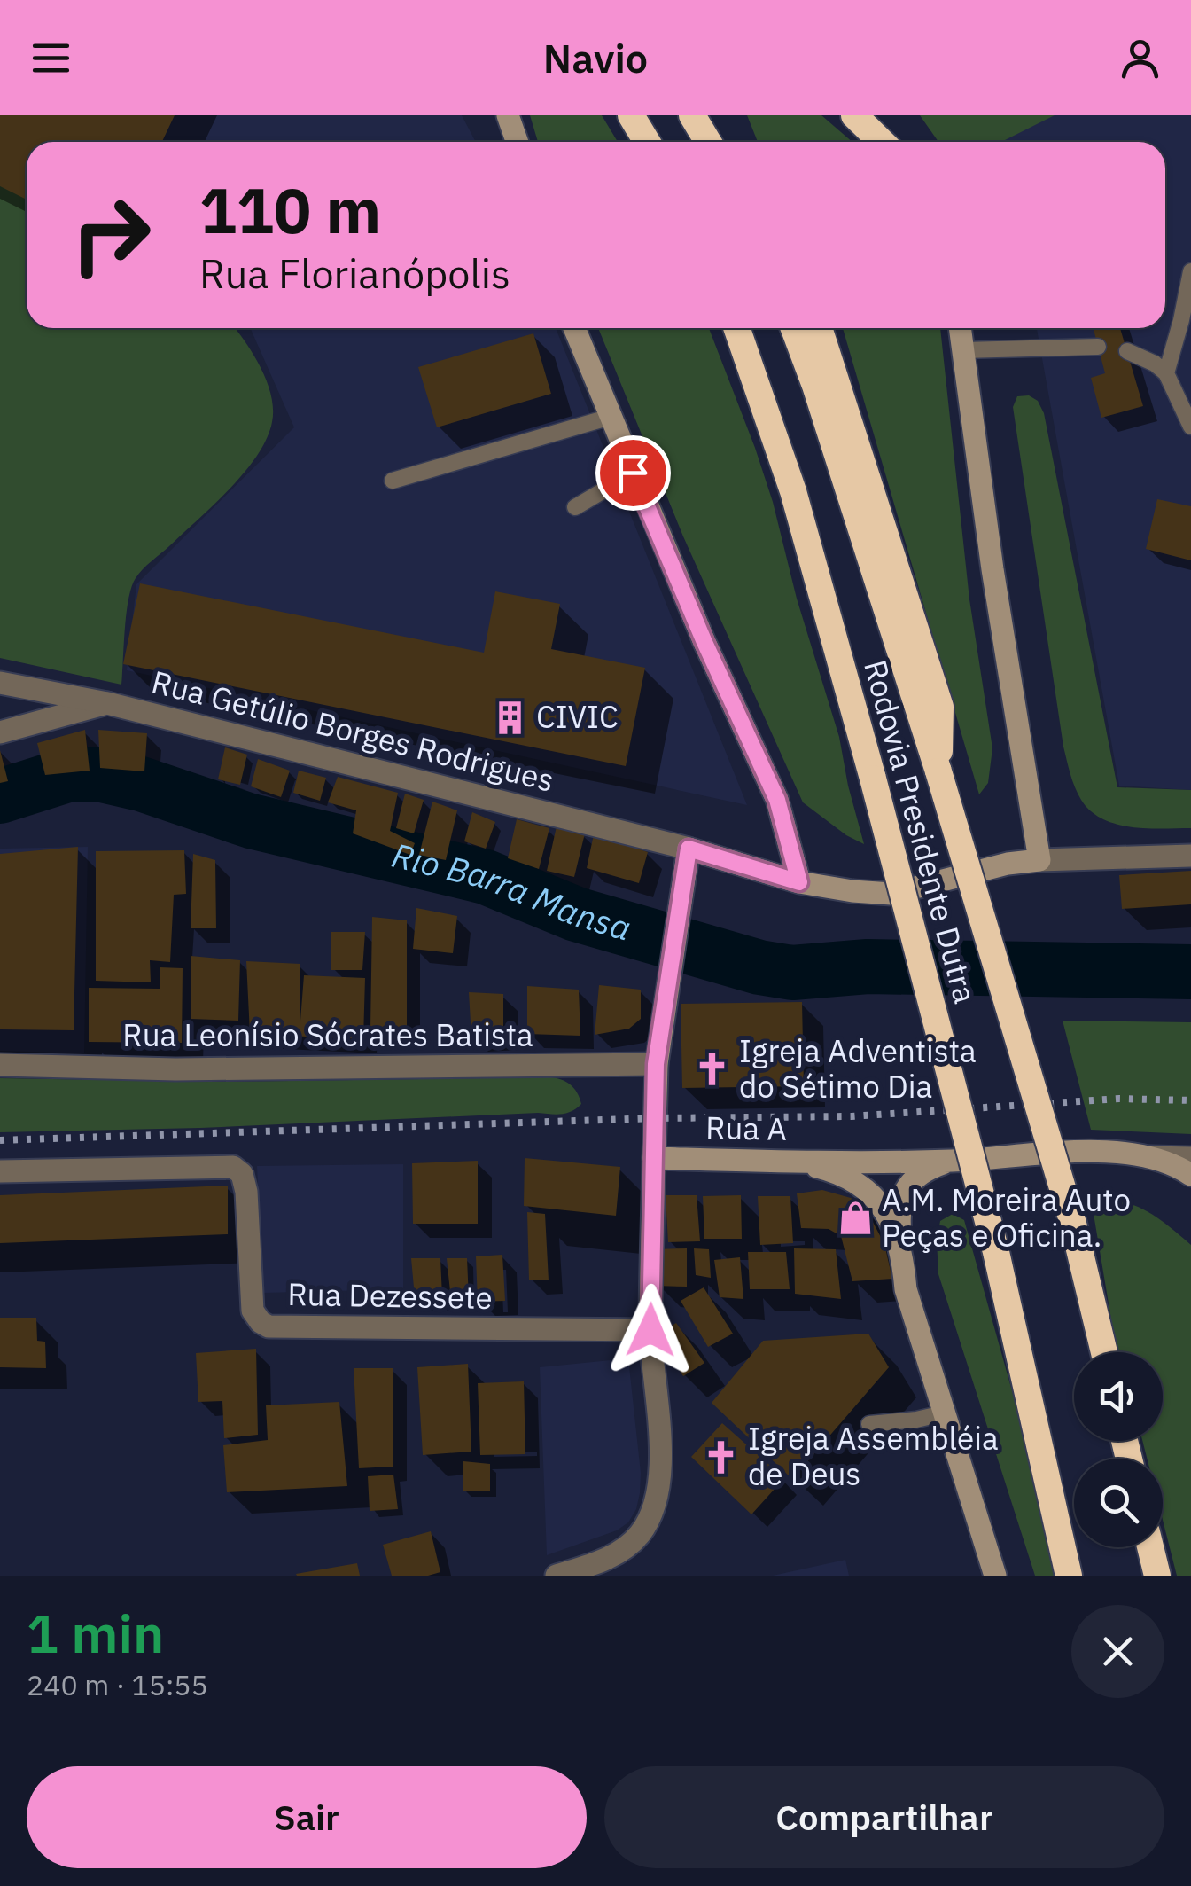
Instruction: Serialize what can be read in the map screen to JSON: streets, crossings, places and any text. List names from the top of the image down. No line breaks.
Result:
{"streets":{"highway":["Rodovia Presidente Dutra"],"main road":["Rua A"],"street":["Rua Getúlio Borges Rodrigues","Rua Leonísio Sócrates Batista","Rua Dezessete"]},"water":["Rio Barra Mansa"],"places":{"building":["CIVIC"],"church":["Igreja Adventista do Sétimo Dia","Igreja Assembléia de Deus"],"shop":["A.M. Moreira Auto Peças e Oficina."]},"page":{"header":"Navio","turn":["110 m","Rua Florianópolis"],"heading":["1 min","240 m · 15:55"],"buttons":["Sair","Compartilhar"]}}
